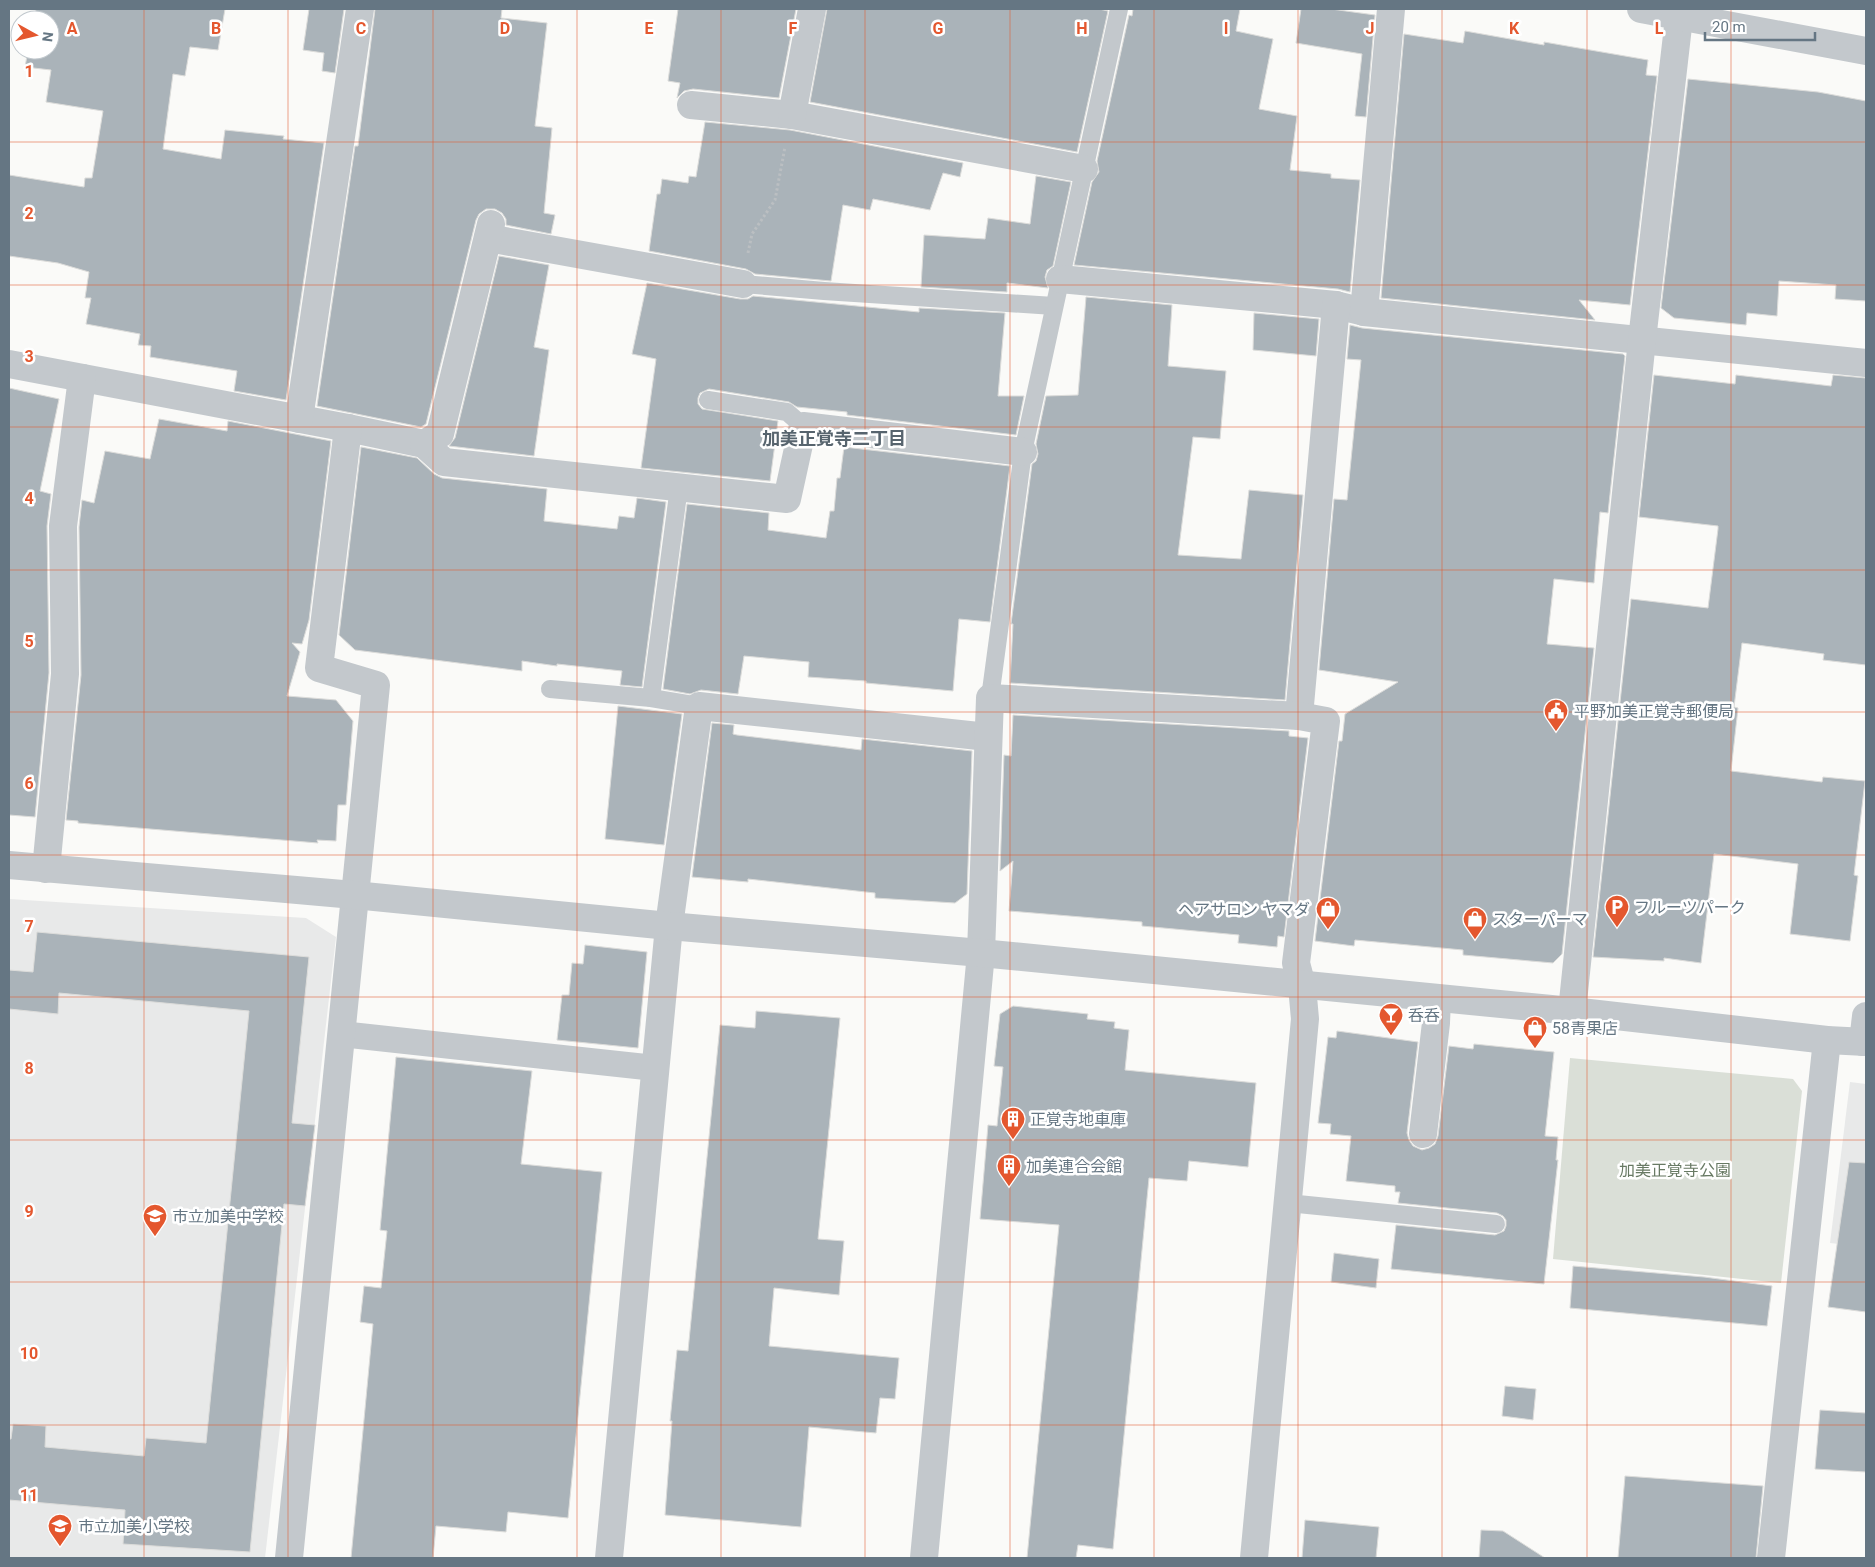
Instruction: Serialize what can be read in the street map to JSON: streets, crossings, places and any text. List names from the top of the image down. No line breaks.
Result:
{"districts":["加美正覚寺二丁目"],"parks":["加美正覚寺公園"],"places":{"public building":["平野加美正覚寺郵便局"],"parking":["フルーツパーク"],"shop":["ヘアサロン ヤマダ","スターパーマ","58青果店"],"bar":["呑呑"],"building":["正覚寺地車庫","加美連合会館"],"school or university":["市立加美中学校","市立加美小学校"]},"scale_bar":"20 m","north":"right","grid":{"columns":["A","B","C","D","E","F","G","H","I","J","K","L"],"rows":["1","2","3","4","5","6","7","8","9","10","11"]}}
